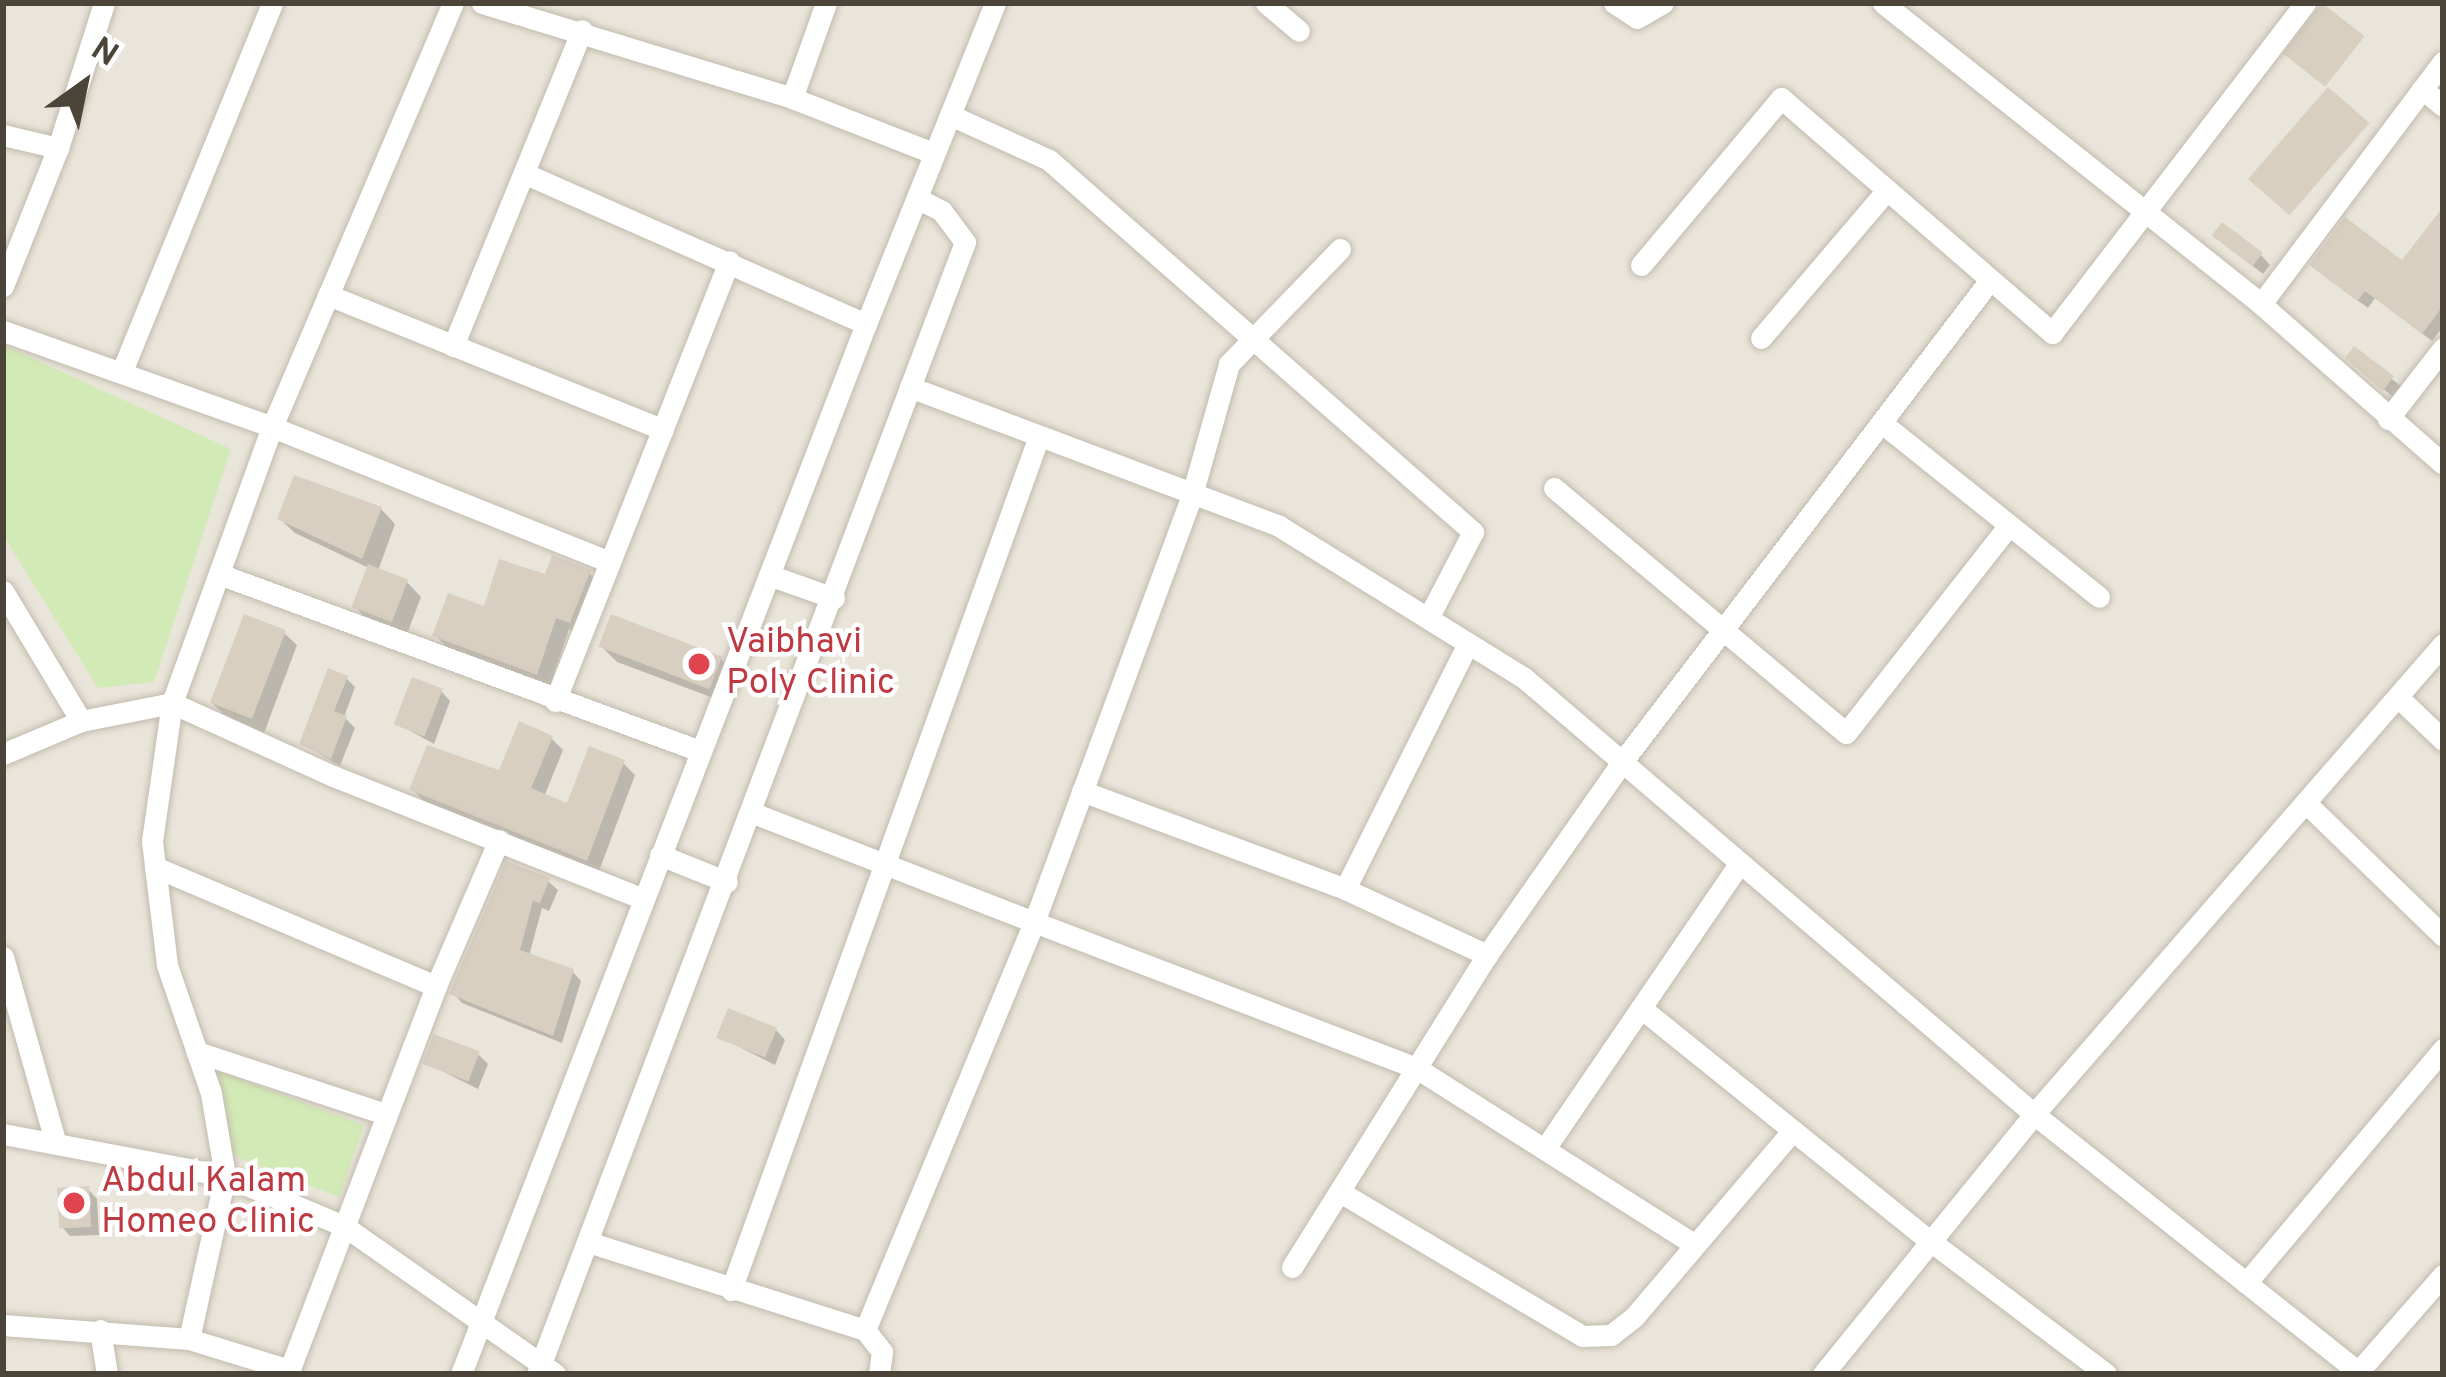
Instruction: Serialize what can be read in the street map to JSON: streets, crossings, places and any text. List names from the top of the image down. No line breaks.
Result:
{"places":["Vaibhavi Poly Clinic","Abdul Kalam Homeo Clinic"],"north":"top right"}
